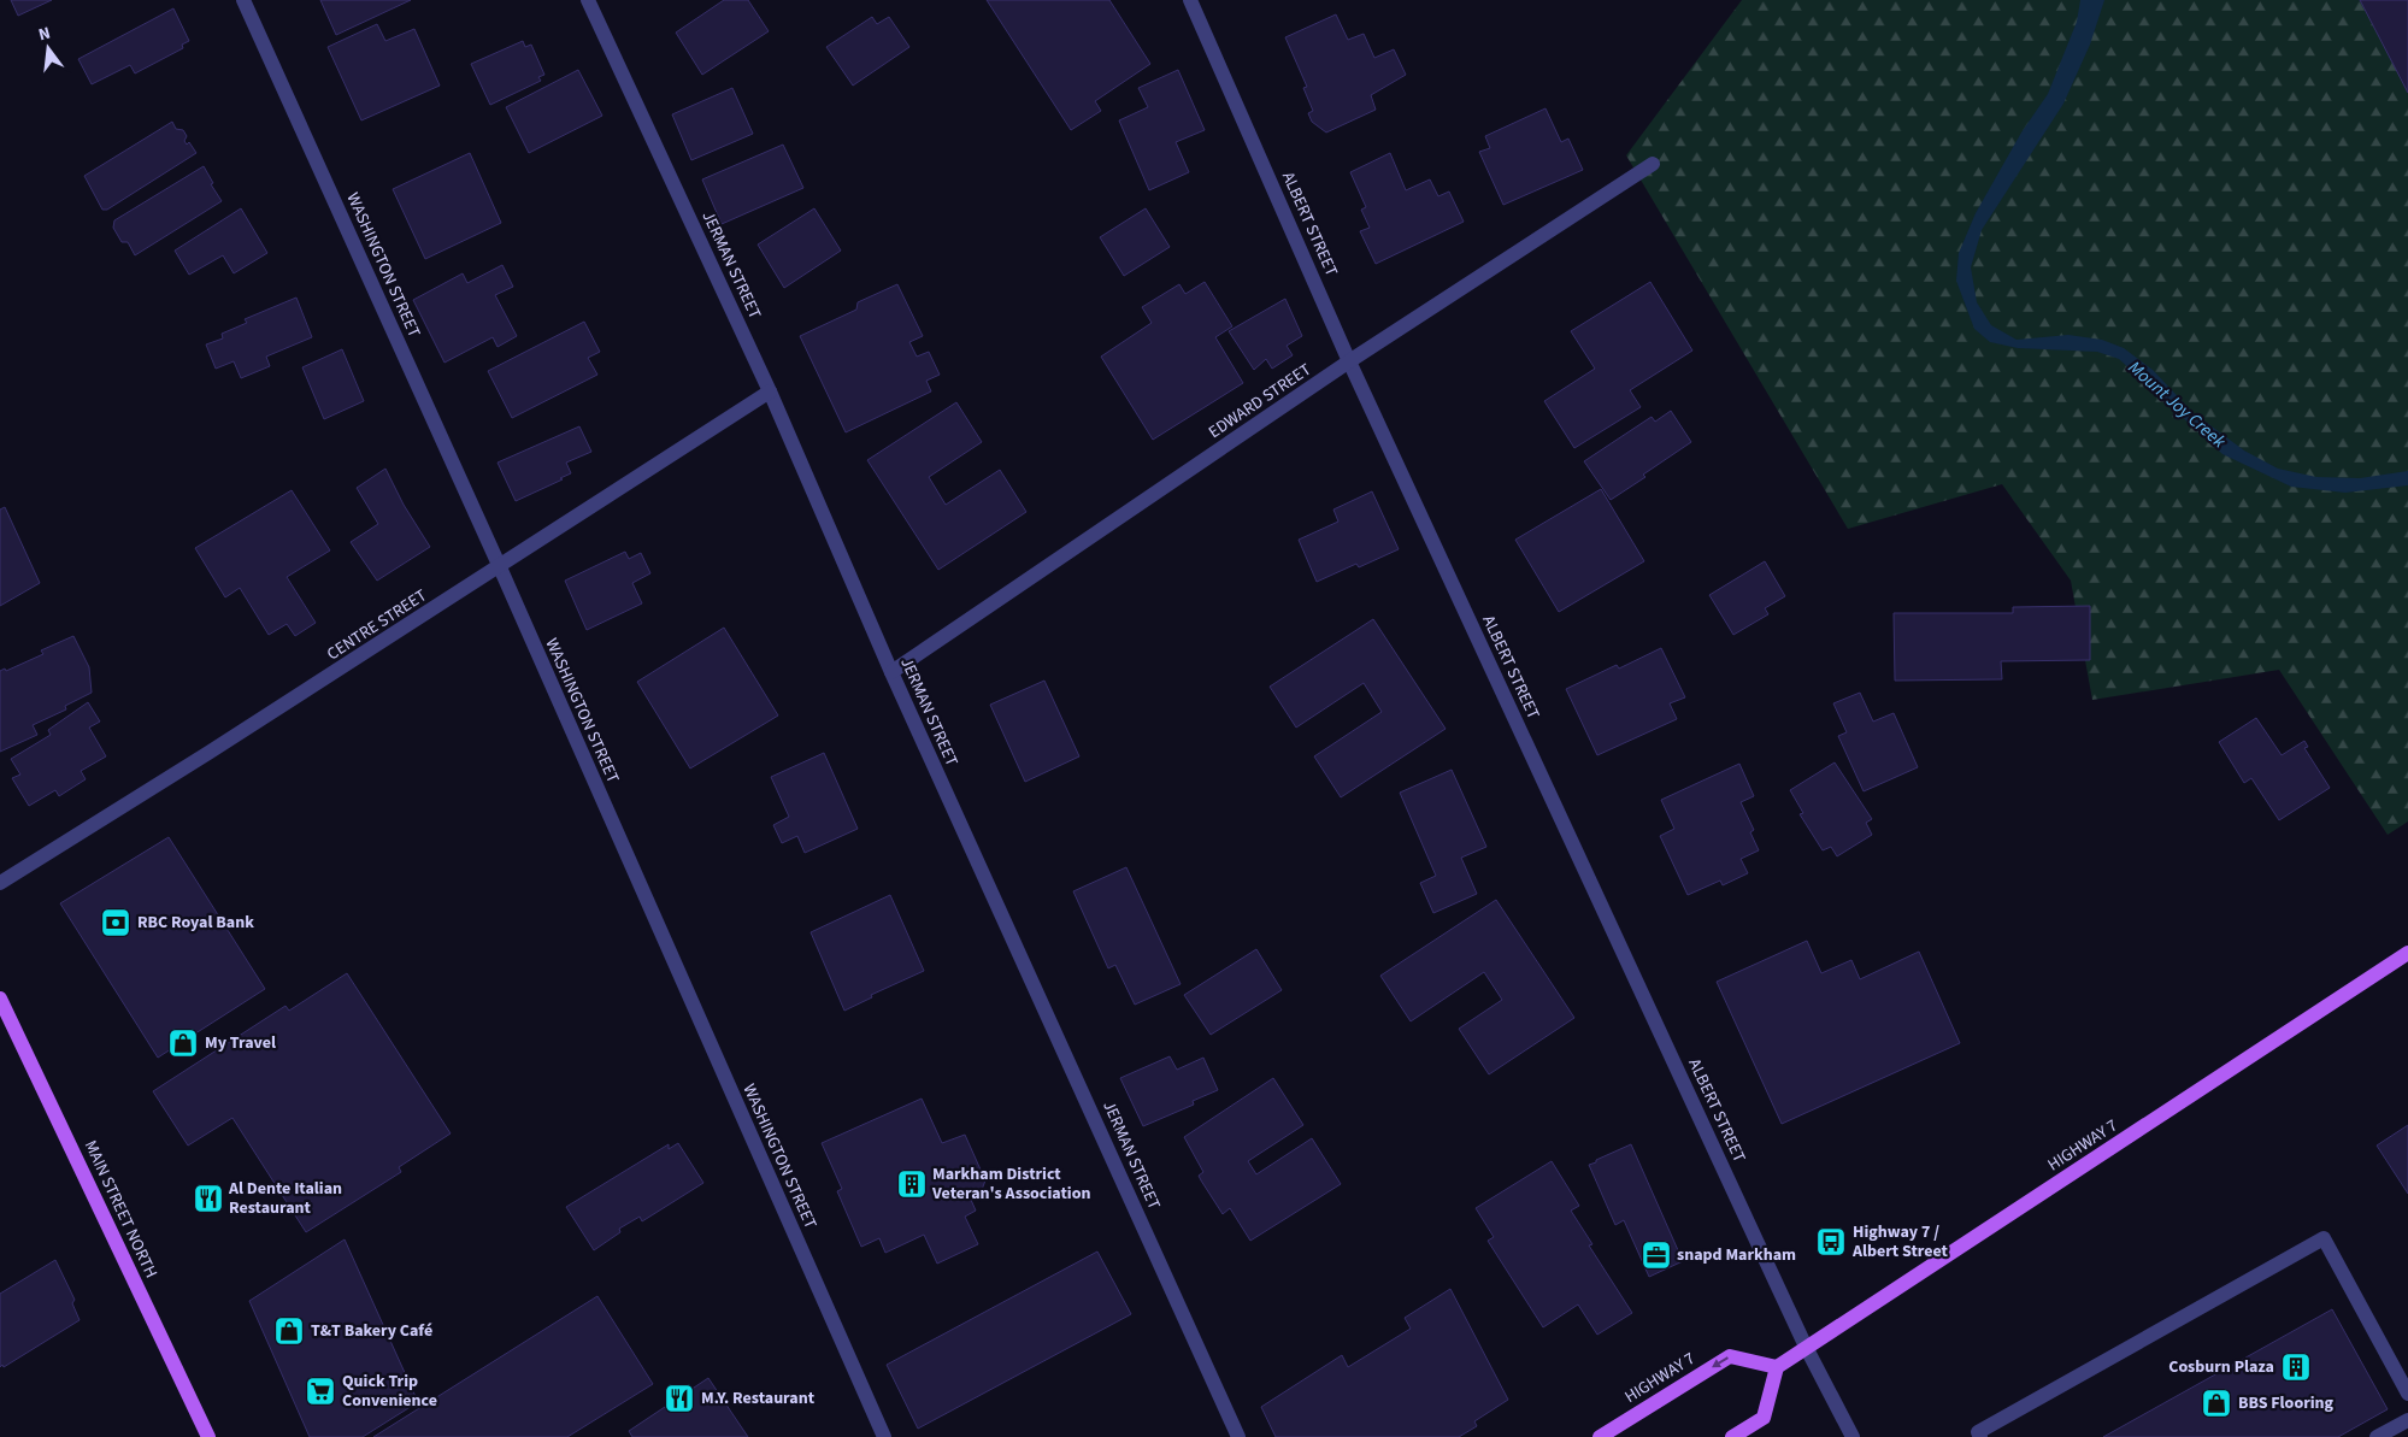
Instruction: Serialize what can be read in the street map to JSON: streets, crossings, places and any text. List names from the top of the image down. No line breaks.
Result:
{"streets":{"main road":["HIGHWAY 7","MAIN STREET NORTH"],"street":["ALBERT STREET","WASHINGTON STREET","JERMAN STREET","EDWARD STREET","CENTRE STREET"]},"crossings":[["ALBERT STREET","EDWARD STREET"],["ALBERT STREET","HIGHWAY 7"],["WASHINGTON STREET","CENTRE STREET"],["JERMAN STREET","EDWARD STREET"],["JERMAN STREET","CENTRE STREET"]],"water":["Mount Joy Creek"],"places":{"bank":["RBC Royal Bank"],"shop":["My Travel","T&T Bakery Café","BBS Flooring"],"building":["Markham District Veteran's Association","Cosburn Plaza"],"restaurant":["Al Dente Italian Restaurant","M.Y. Restaurant"],"bus stop":["Highway 7 / Albert Street"],"office":["snapd Markham"],"supermarket":["Quick Trip Convenience"]},"north":"top"}
